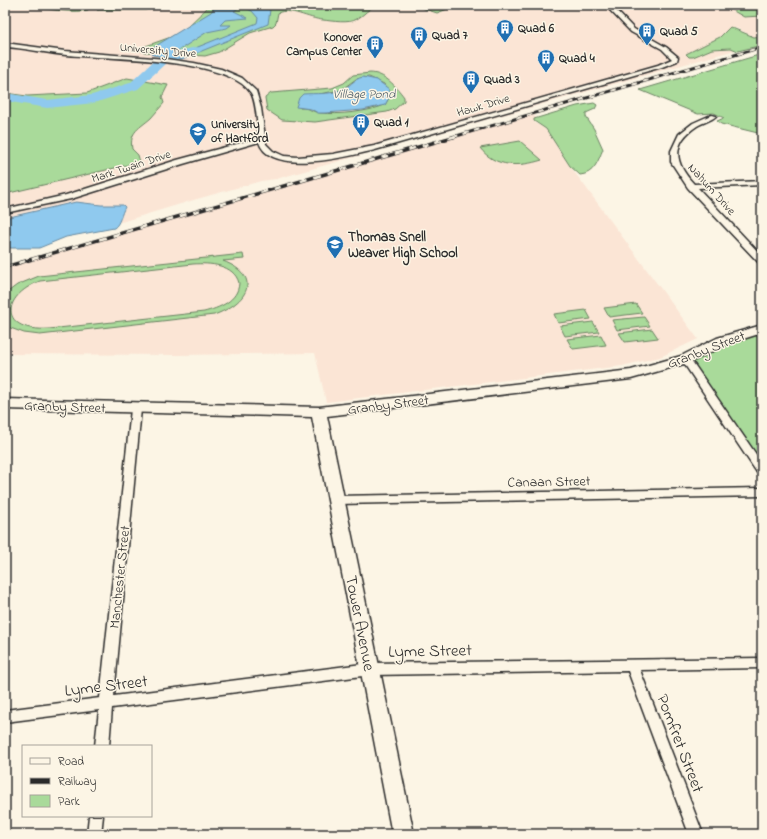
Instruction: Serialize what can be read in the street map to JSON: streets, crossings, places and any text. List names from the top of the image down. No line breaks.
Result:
{"streets":{"main road":["Granby Street","Tower Avenue"],"street":["University Drive","Hawk Drive","Mark Twain Drive","Nahum Drive","Canaan Street","Manchester Street","Lyme Street","Pomfret Street"]},"crossings":[["University Drive","Hawk Drive"],["University Drive","Mark Twain Drive"],["Hawk Drive","Mark Twain Drive"],["Granby Street","Manchester Street"],["Granby Street","Tower Avenue"],["Canaan Street","Tower Avenue"],["Manchester Street","Lyme Street"],["Tower Avenue","Lyme Street"],["Lyme Street","Pomfret Street"]],"water":["Village Pond"],"places":{"building":["Quad 6","Quad 5","Quad 7","Konover Campus Center","Quad 4","Quad 3","Quad 1"],"school or university":["University of Hartford","Thomas Snell Weaver High School"]},"legend":["Road","Railway","Park"]}
